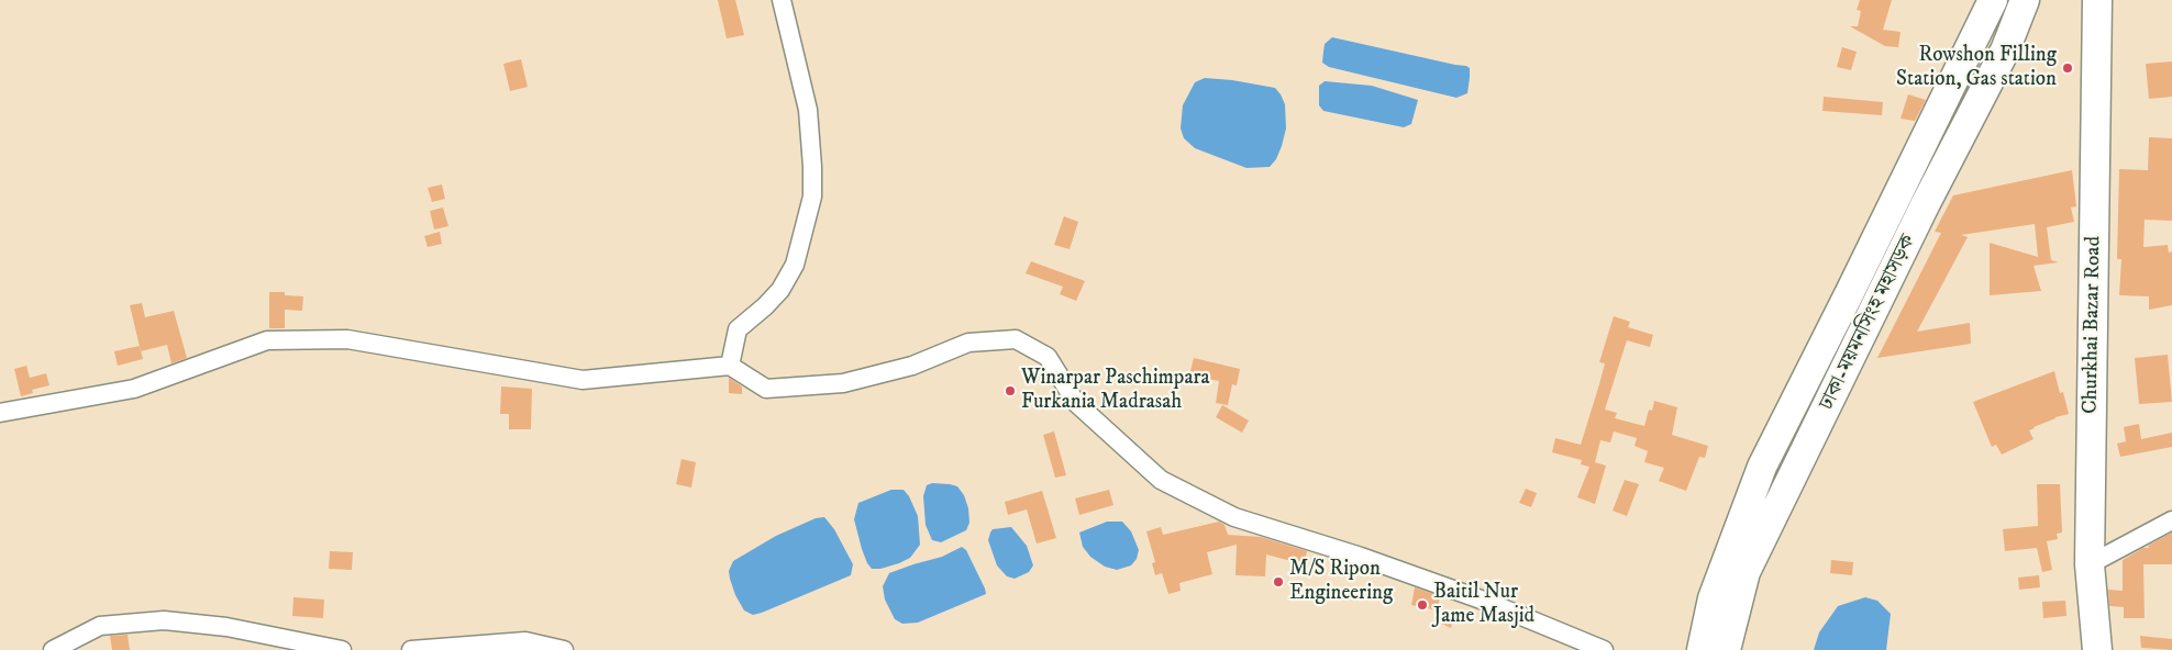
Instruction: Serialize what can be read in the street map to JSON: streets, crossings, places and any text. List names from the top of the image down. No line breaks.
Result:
{"streets":{"highway":["ঢাকা-ময়মনসিংহ মহাসড়ক","Churkhai Bazar Road"]},"places":["Rowshon Filling Station, Gas station","Winarpar Paschimpara Furkania Madrasah","M/S Ripon Engineering","Baitil Nur Jame Masjid"]}
